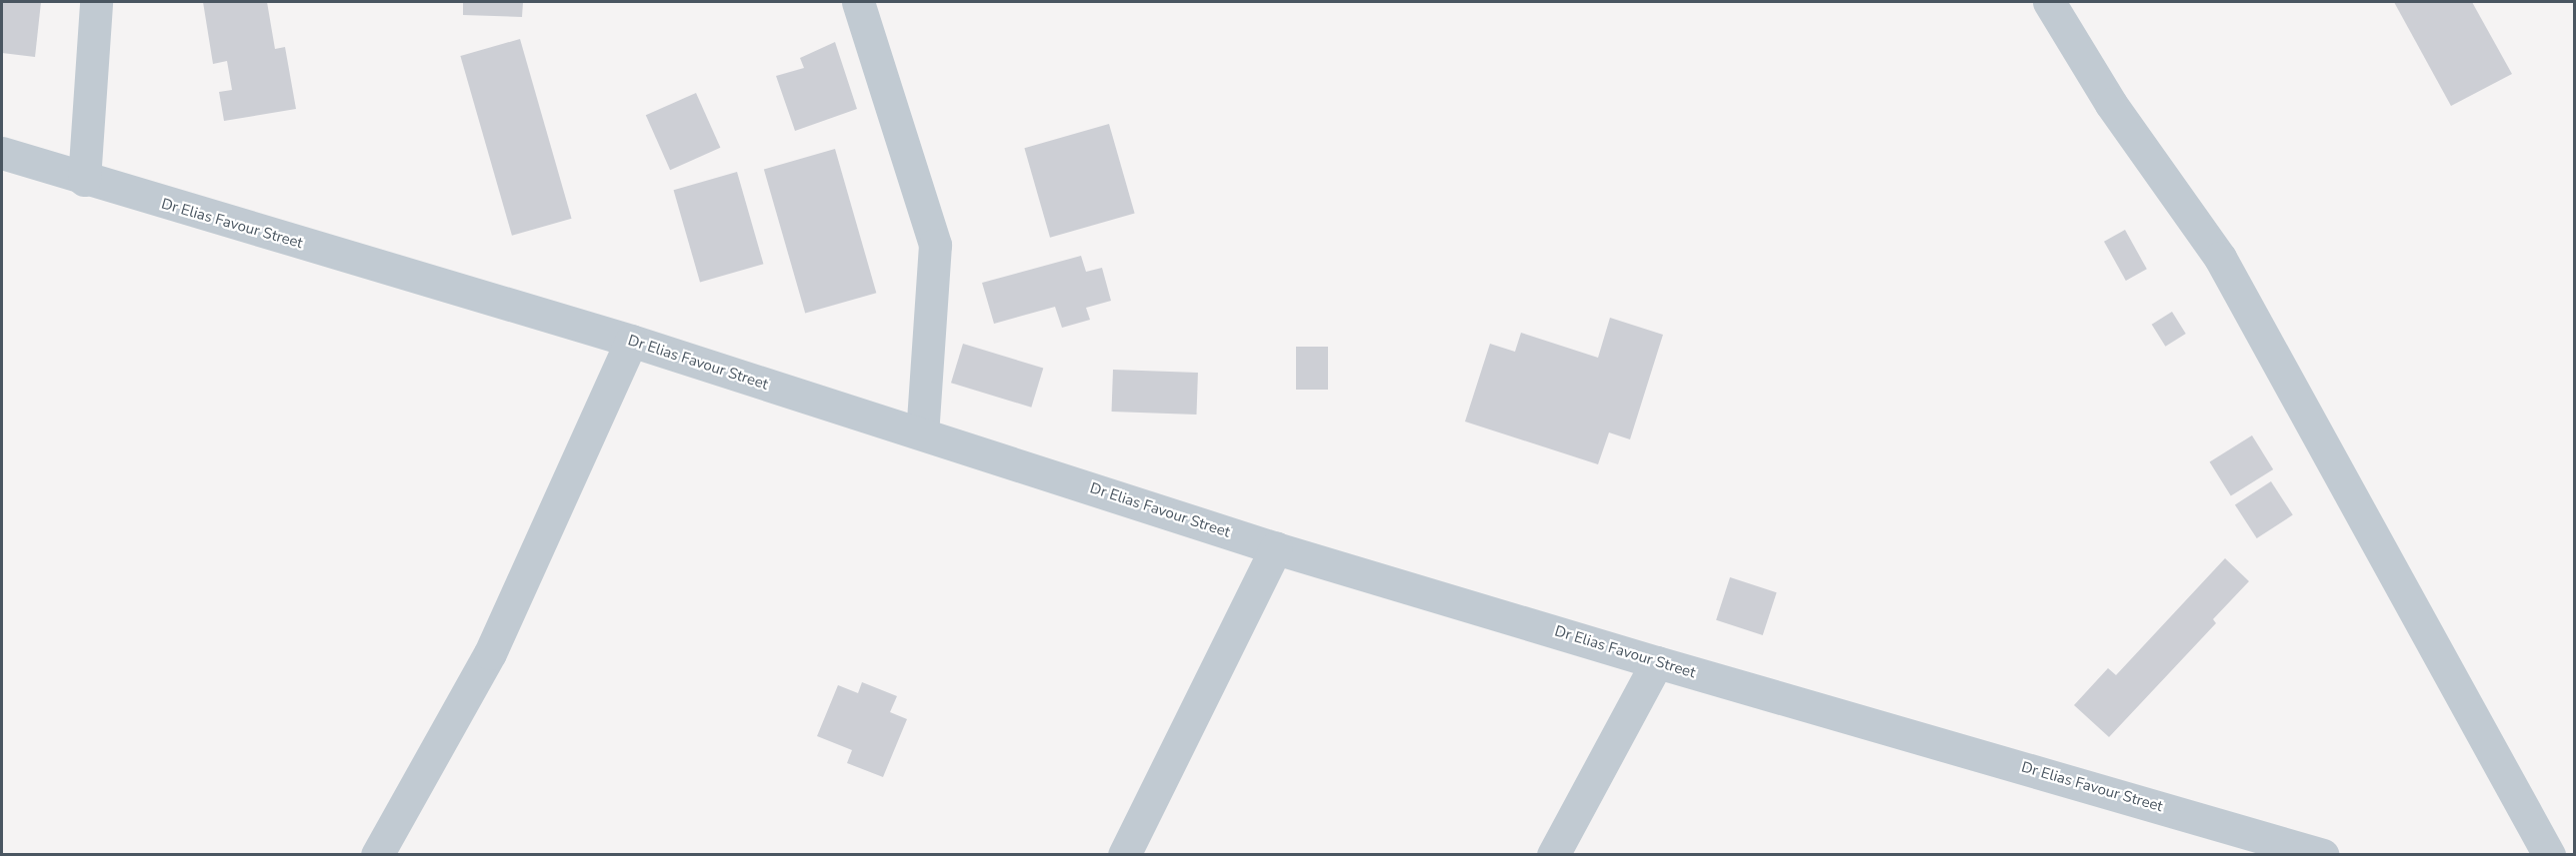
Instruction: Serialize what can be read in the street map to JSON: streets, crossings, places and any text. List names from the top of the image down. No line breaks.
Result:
{"streets":{"street":["Dr Elias Favour Street"]}}
